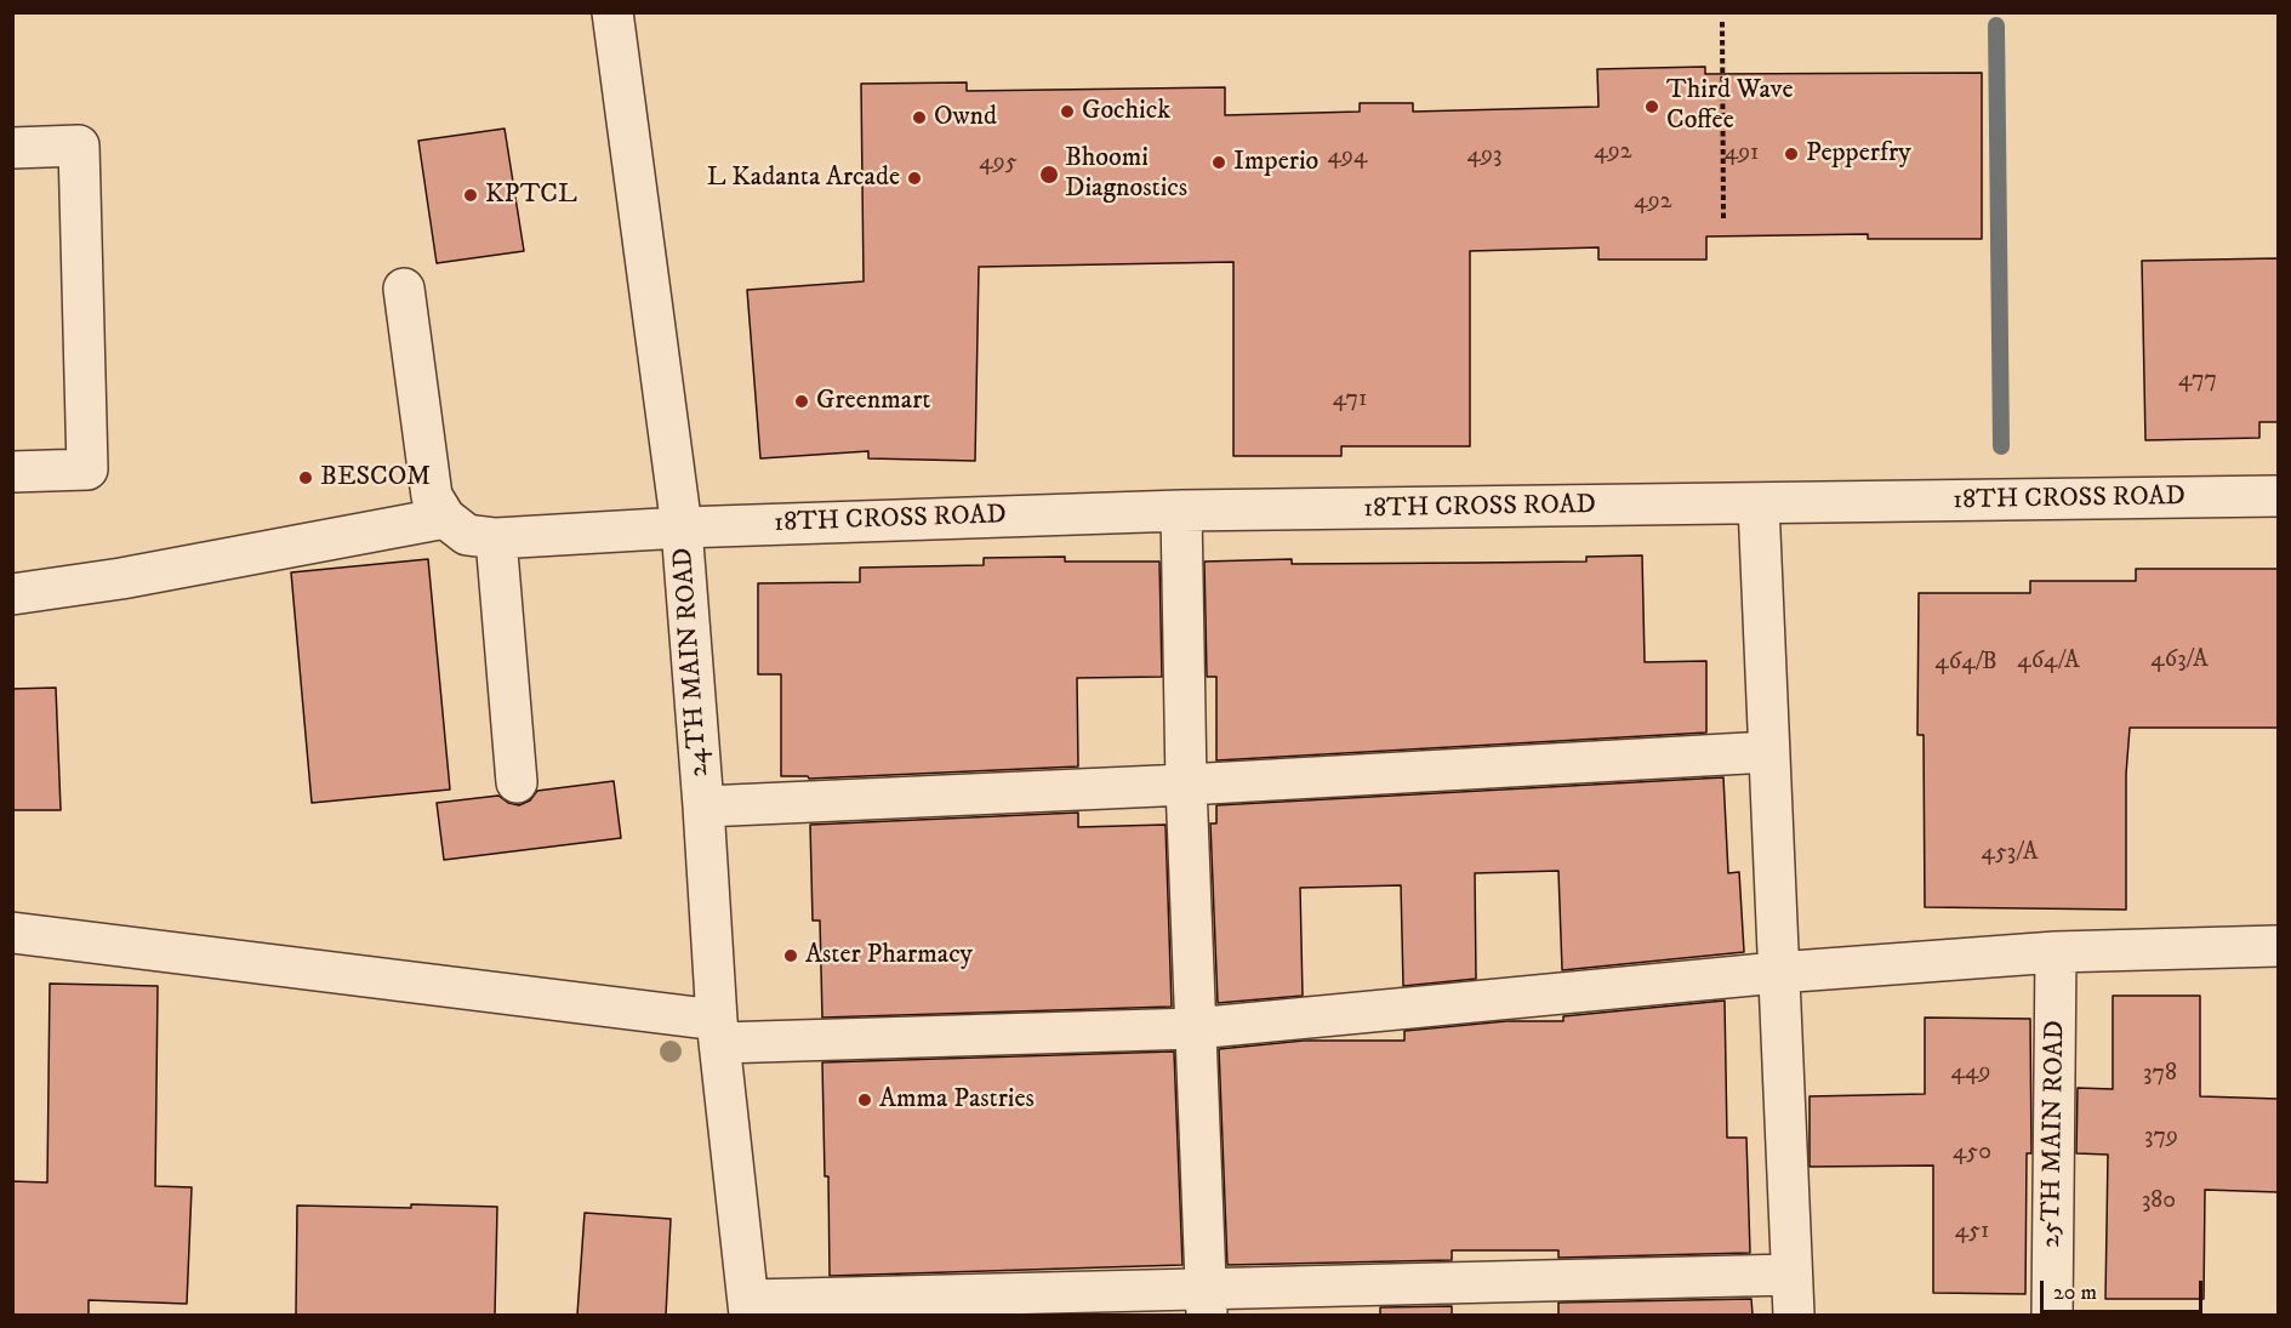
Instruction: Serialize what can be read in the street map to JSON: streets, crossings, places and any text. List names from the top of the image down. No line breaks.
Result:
{"streets":{"street":["18TH CROSS ROAD","24TH MAIN ROAD","25TH MAIN ROAD"]},"crossings":[["18TH CROSS ROAD","24TH MAIN ROAD"]],"places":["Third Wave Coffee","Gochick","Ownd","Pepperfry","Imperio","Bhoomi Diagnostics","L Kadanta Arcade","KPTCL","Greenmart","BESCOM","Aster Pharmacy","Amma Pastries"],"house_numbers":["492","491","493","494","495","492","477","471","463/A","464/A","464/B","453/A","449","378","379","450","380","451"],"scale_bar":"20 m"}
